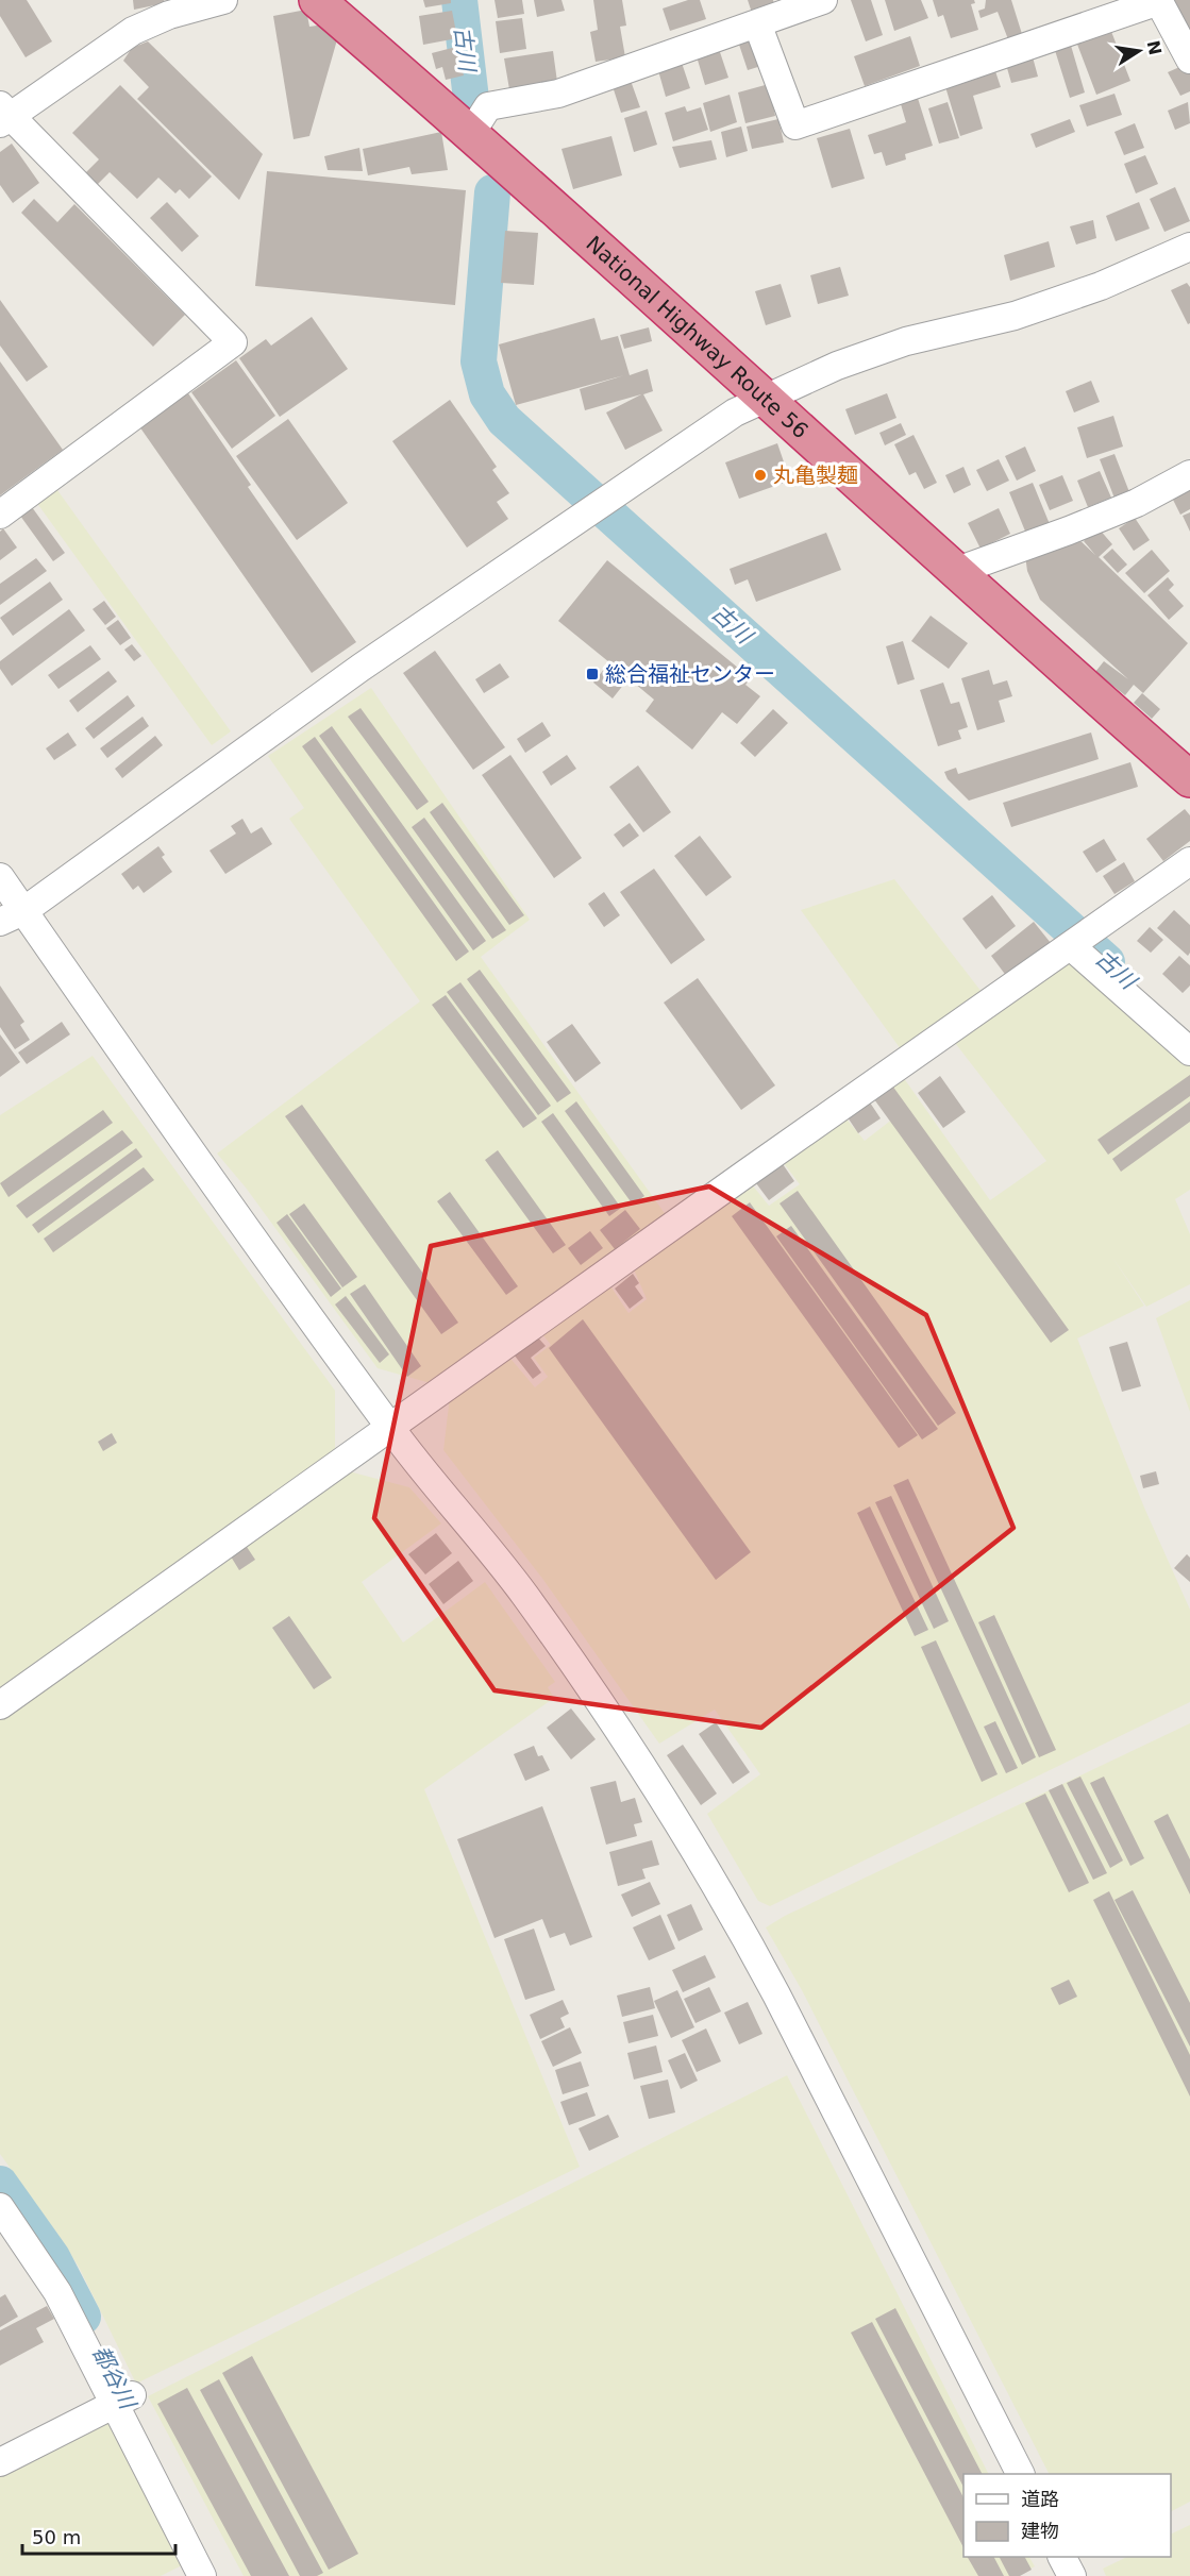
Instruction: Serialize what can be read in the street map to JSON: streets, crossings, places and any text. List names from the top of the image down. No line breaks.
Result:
{"streets":{"highway":["National Highway Route 56"]},"water":["古川","都谷川"],"places":{"other":["丸亀製麺"],"transit":["総合福祉センター"]},"legend":["道路","建物"],"scale_bar":"50 m","north":"right"}
